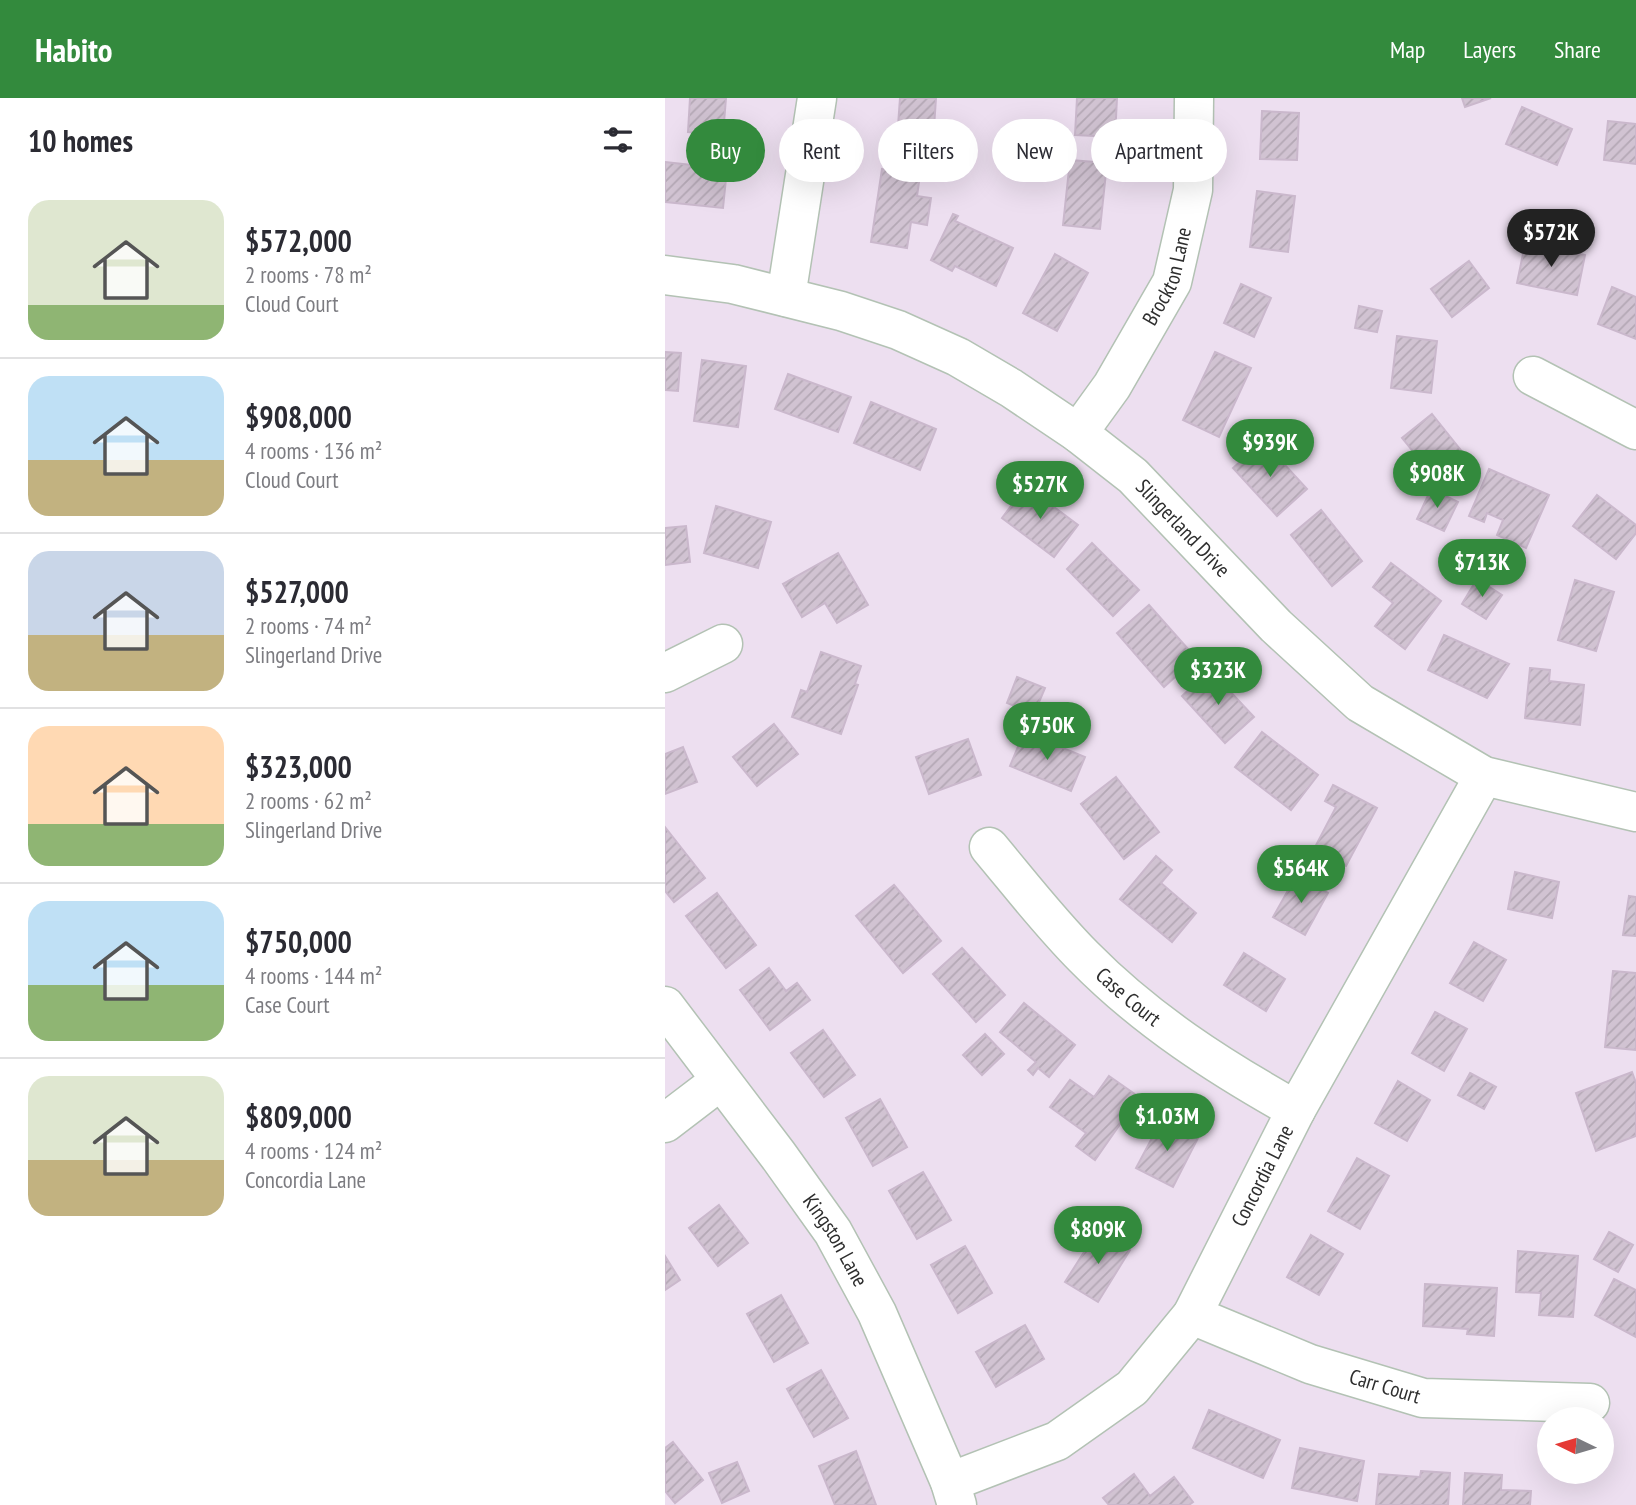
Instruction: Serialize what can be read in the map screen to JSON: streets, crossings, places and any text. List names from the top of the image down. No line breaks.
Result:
{"streets":{"street":["Brockton Lane","Slingerland Drive","Case Court","Concordia Lane","Kingston Lane","Carr Court"]},"crossings":[["Brockton Lane","Slingerland Drive"],["Slingerland Drive","Concordia Lane"],["Case Court","Concordia Lane"],["Concordia Lane","Kingston Lane"],["Concordia Lane","Carr Court"]],"north":"left","page":{"header":"Habito","nav":["Map","Layers","Share"],"heading":"10 homes","chip":["Buy","Rent","Filters","New","Apartment"],"list":[{"name":"$572,000","note":"2 rooms · 78 m² · Cloud Court"},{"name":"$908,000","note":"4 rooms · 136 m² · Cloud Court"},{"name":"$527,000","note":"2 rooms · 74 m² · Slingerland Drive"},{"name":"$323,000","note":"2 rooms · 62 m² · Slingerland Drive"},{"name":"$750,000","note":"4 rooms · 144 m² · Case Court"},{"name":"$809,000","note":"4 rooms · 124 m² · Concordia Lane"}],"price":["$572K","$939K","$908K","$527K","$713K","$323K","$750K","$564K","$1.03M","$809K"]}}
